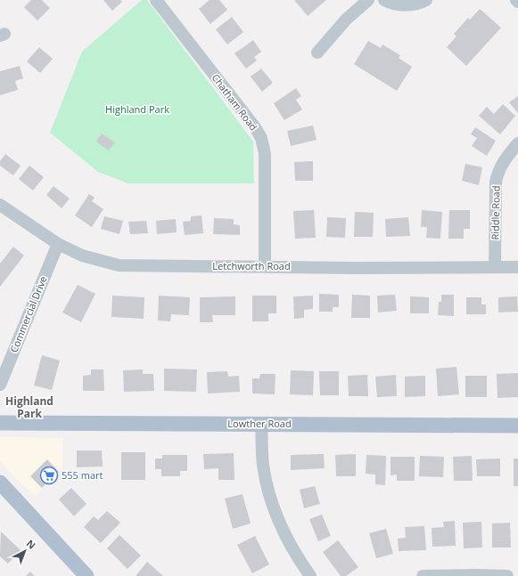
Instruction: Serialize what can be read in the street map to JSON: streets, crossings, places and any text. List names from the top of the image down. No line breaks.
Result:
{"streets":{"main road":["Lowther Road"],"street":["Chatham Road","Riddle Road","Letchworth Road","Commercial Drive"]},"crossings":[["Chatham Road","Letchworth Road"],["Riddle Road","Letchworth Road"],["Letchworth Road","Commercial Drive"]],"districts":["Highland Park"],"parks":["Highland Park"],"places":{"supermarket":["555 mart"]},"north":"top right"}
